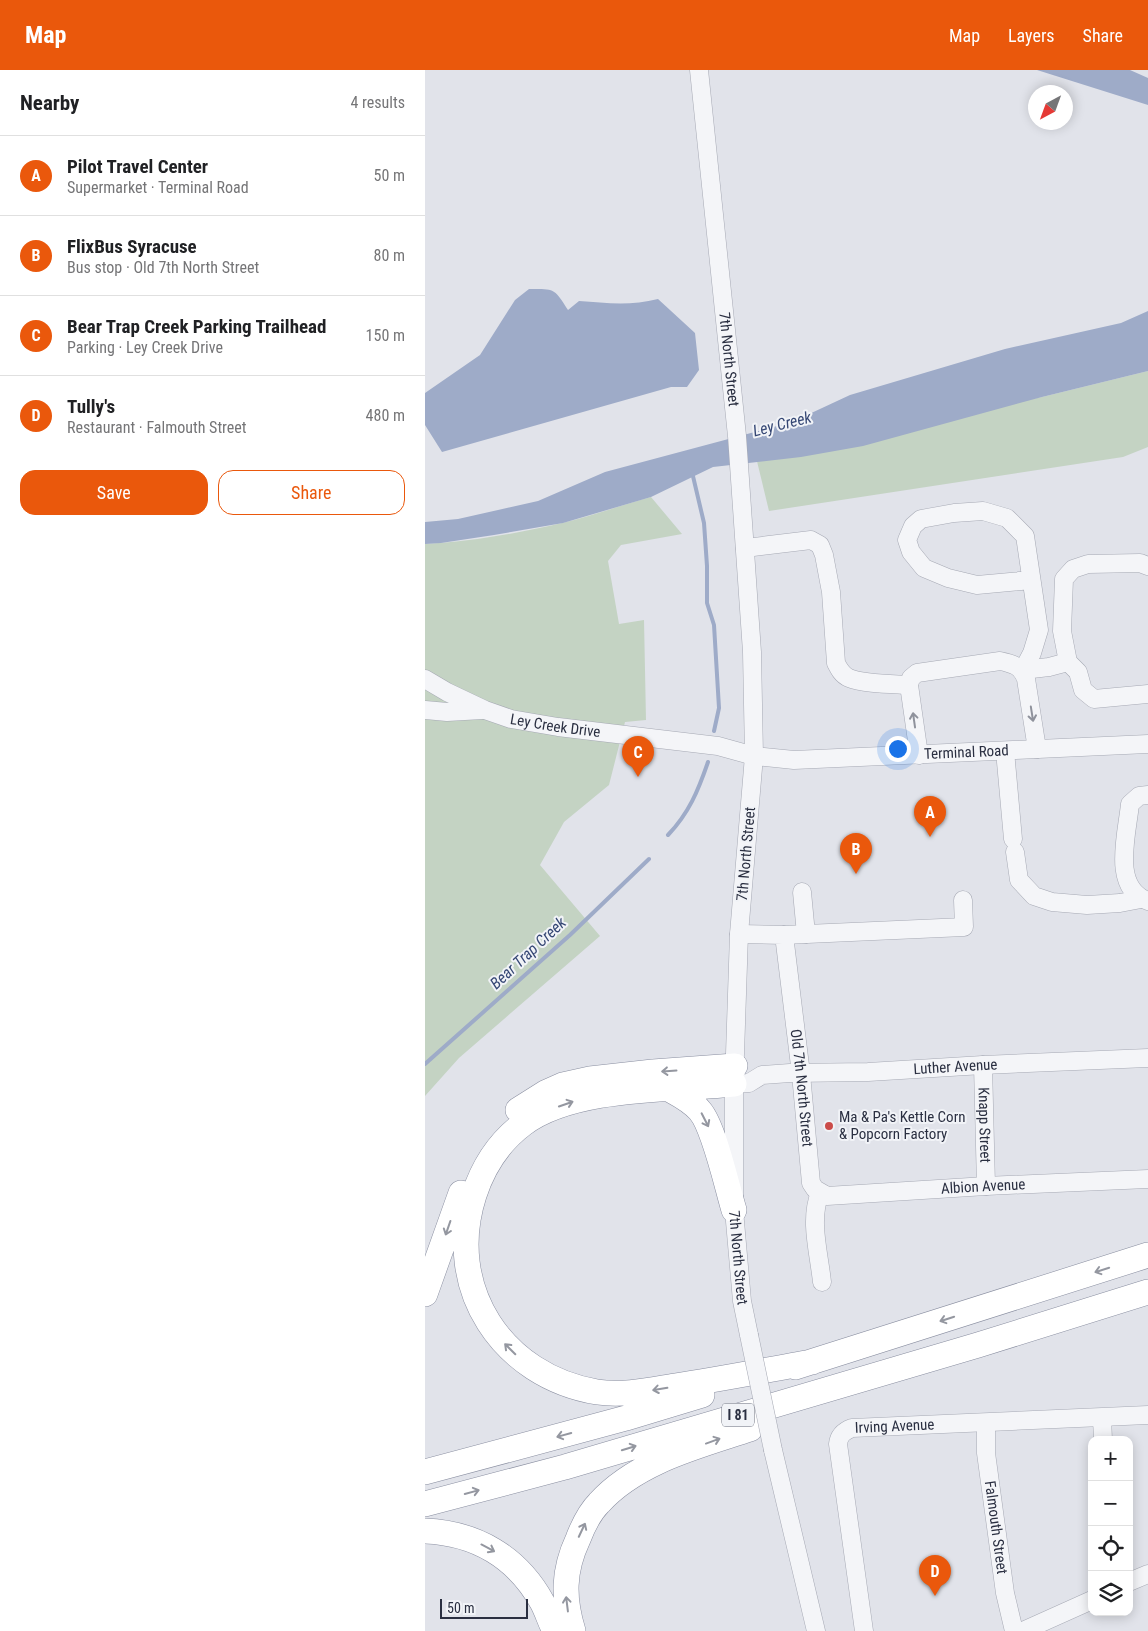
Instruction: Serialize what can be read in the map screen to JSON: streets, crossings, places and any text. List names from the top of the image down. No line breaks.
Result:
{"streets":{"highway":["I 81"],"street":["7th North Street","Ley Creek Drive","Terminal Road","Luther Avenue","Old 7th North Street","Knapp Street","Albion Avenue","Irving Avenue","Falmouth Street"]},"crossings":[["7th North Street","Ley Creek Drive"],["7th North Street","Terminal Road"],["7th North Street","Luther Avenue"],["Ley Creek Drive","Terminal Road"],["Luther Avenue","Old 7th North Street"],["Luther Avenue","Knapp Street"],["Old 7th North Street","Albion Avenue"],["Knapp Street","Albion Avenue"],["Irving Avenue","Falmouth Street"]],"water":["Ley Creek","Bear Trap Creek"],"places":["Ma & Pa's Kettle Corn & Popcorn Factory"],"scale_bar":"50 m","north":"bottom left","page":{"header":"Map","nav":["Map","Layers","Share"],"heading":["Nearby","4 results"],"list":[{"mark":"A","name":"Pilot Travel Center","note":"Supermarket · Terminal Road","value":"50 m"},{"mark":"B","name":"FlixBus Syracuse","note":"Bus stop · Old 7th North Street","value":"80 m"},{"mark":"C","name":"Bear Trap Creek Parking Trailhead","note":"Parking · Ley Creek Drive","value":"150 m"},{"mark":"D","name":"Tully's","note":"Restaurant · Falmouth Street","value":"480 m"}],"buttons":["Save","Share"],"pins":["C","A","B","D"],"map_buttons":["+","−"],"scale":"50 m"}}
